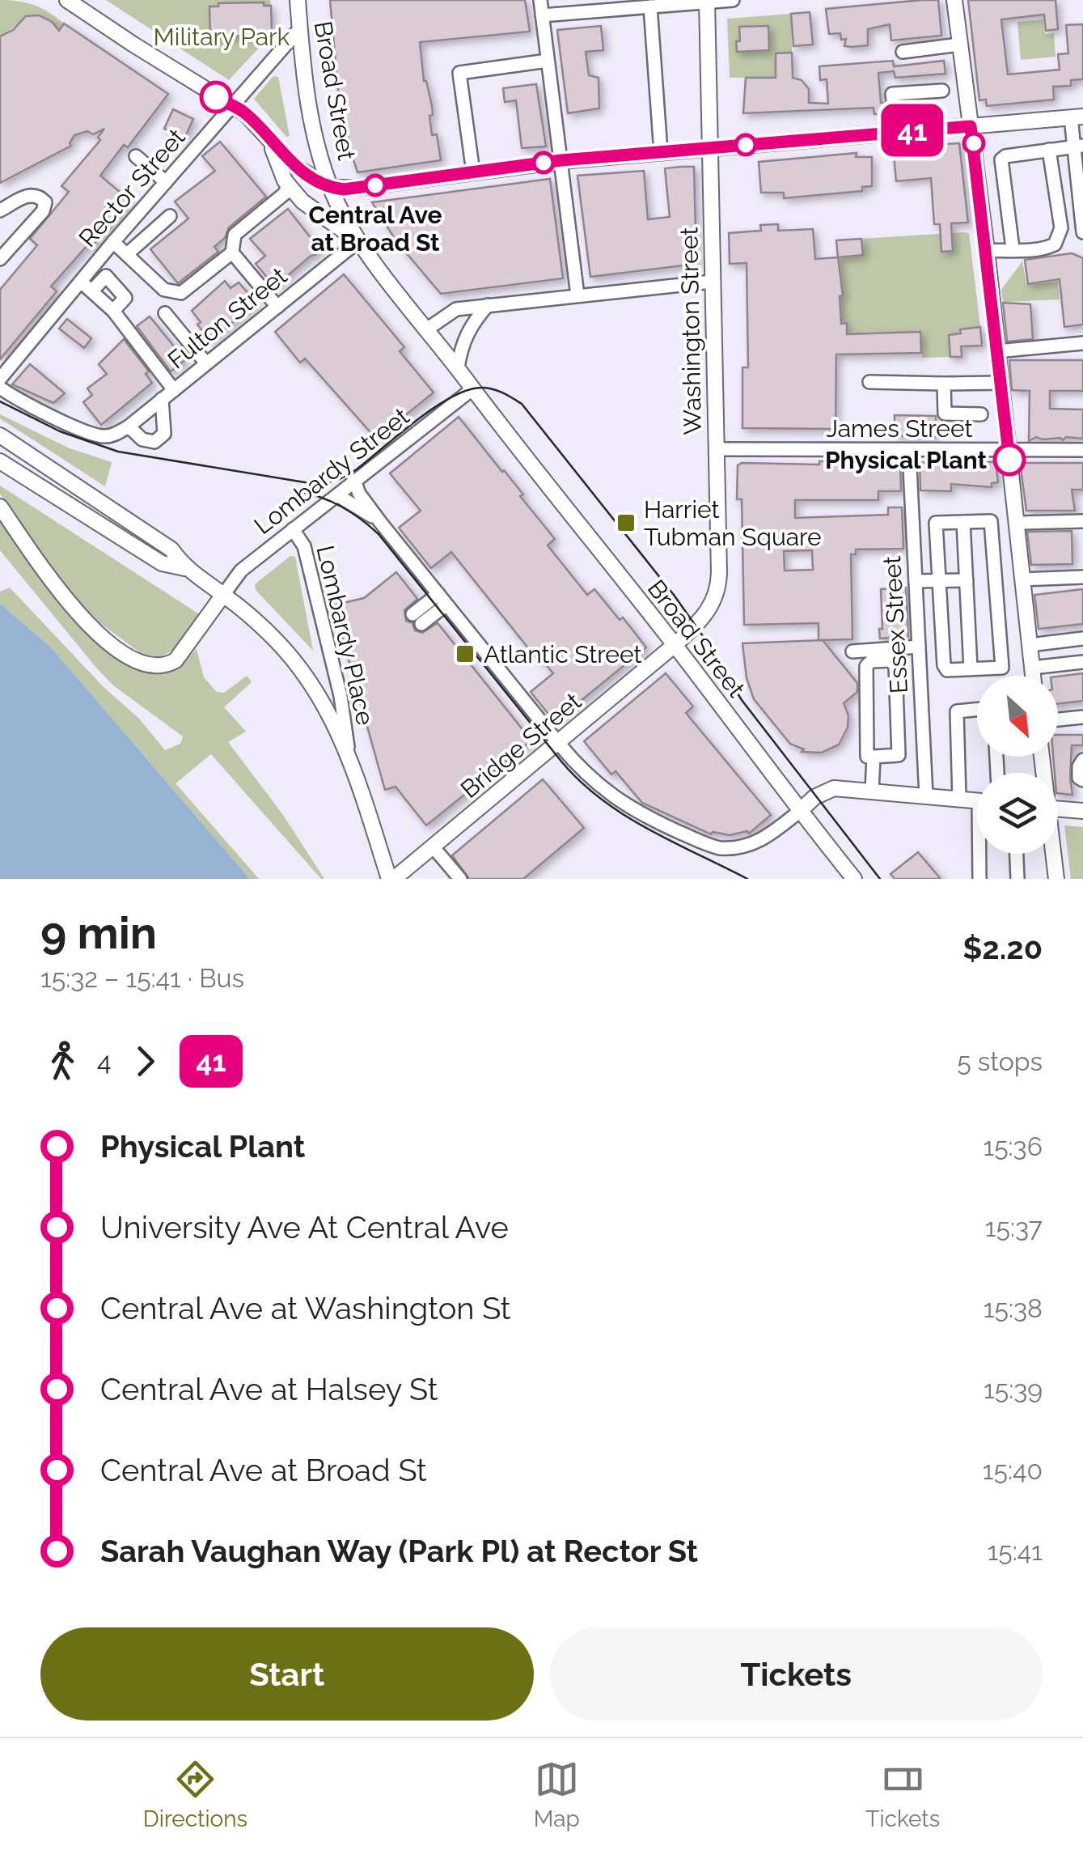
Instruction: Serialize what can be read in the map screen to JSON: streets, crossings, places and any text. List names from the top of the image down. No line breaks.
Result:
{"streets":{"main road":["Broad Street","Washington Street","Bridge Street"],"street":["Rector Street","Fulton Street","James Street","Lombardy Street","Essex Street","Lombardy Place"]},"crossings":[["Broad Street","Rector Street"],["Broad Street","Fulton Street"],["Broad Street","Washington Street"],["Broad Street","Lombardy Street"],["Broad Street","Bridge Street"],["Washington Street","James Street"],["Washington Street","Bridge Street"],["James Street","Essex Street"],["Lombardy Street","Lombardy Place"]],"parks":["Military Park"],"places":{"other":["Central Ave at Broad St","Physical Plant"],"transit":["Harriet Tubman Square","Atlantic Street"]},"lines":["bus line 41"],"north":"bottom right","page":{"on_map":"41","heading":["9 min","15:32 – 15:41 · Bus","$2.20"],"legs":["4","41","5 stops"],"list":[{"name":"Physical Plant","value":"15:36"},{"name":"University Ave At Central Ave","value":"15:37"},{"name":"Central Ave at Washington St","value":"15:38"},{"name":"Central Ave at Halsey St","value":"15:39"},{"name":"Central Ave at Broad St","value":"15:40"},{"name":"Sarah Vaughan Way (Park Pl) at Rector St","value":"15:41"}],"buttons":["Start","Tickets"],"tabs":["Directions","Map","Tickets"]}}
